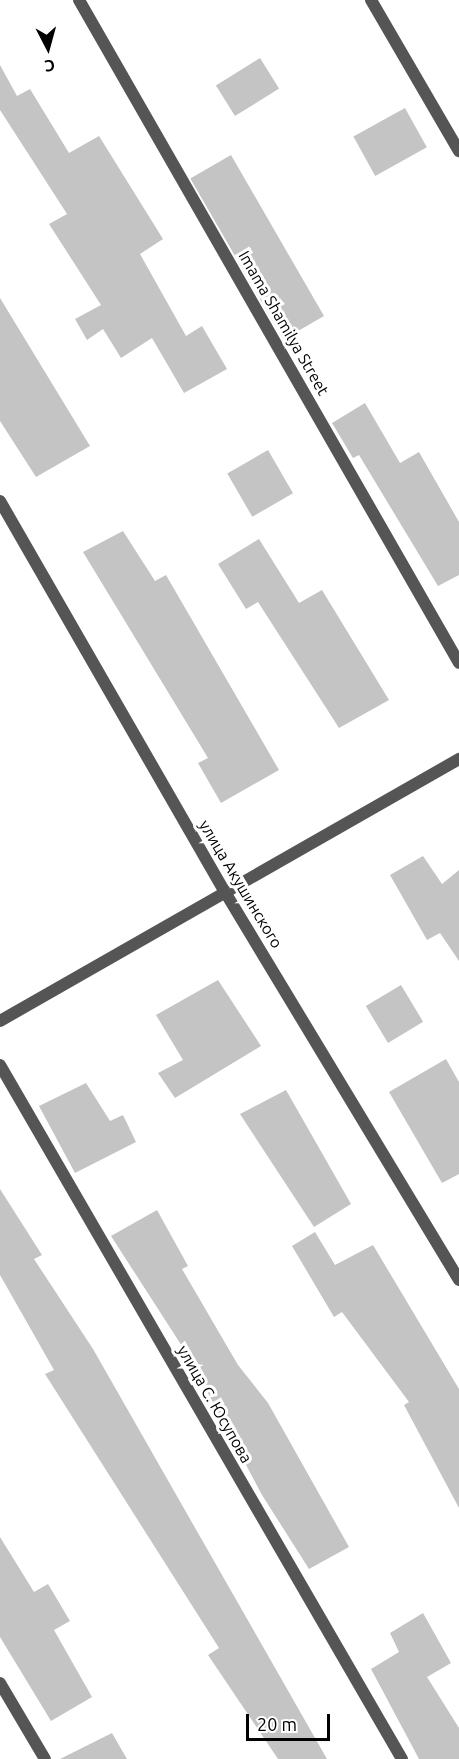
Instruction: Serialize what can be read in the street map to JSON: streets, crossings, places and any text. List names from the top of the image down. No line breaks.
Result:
{"streets":{"street":["Imama Shamilya Street","улица Акушинского","улица С. Юсупова"]},"scale_bar":"20 m","north":"bottom"}
